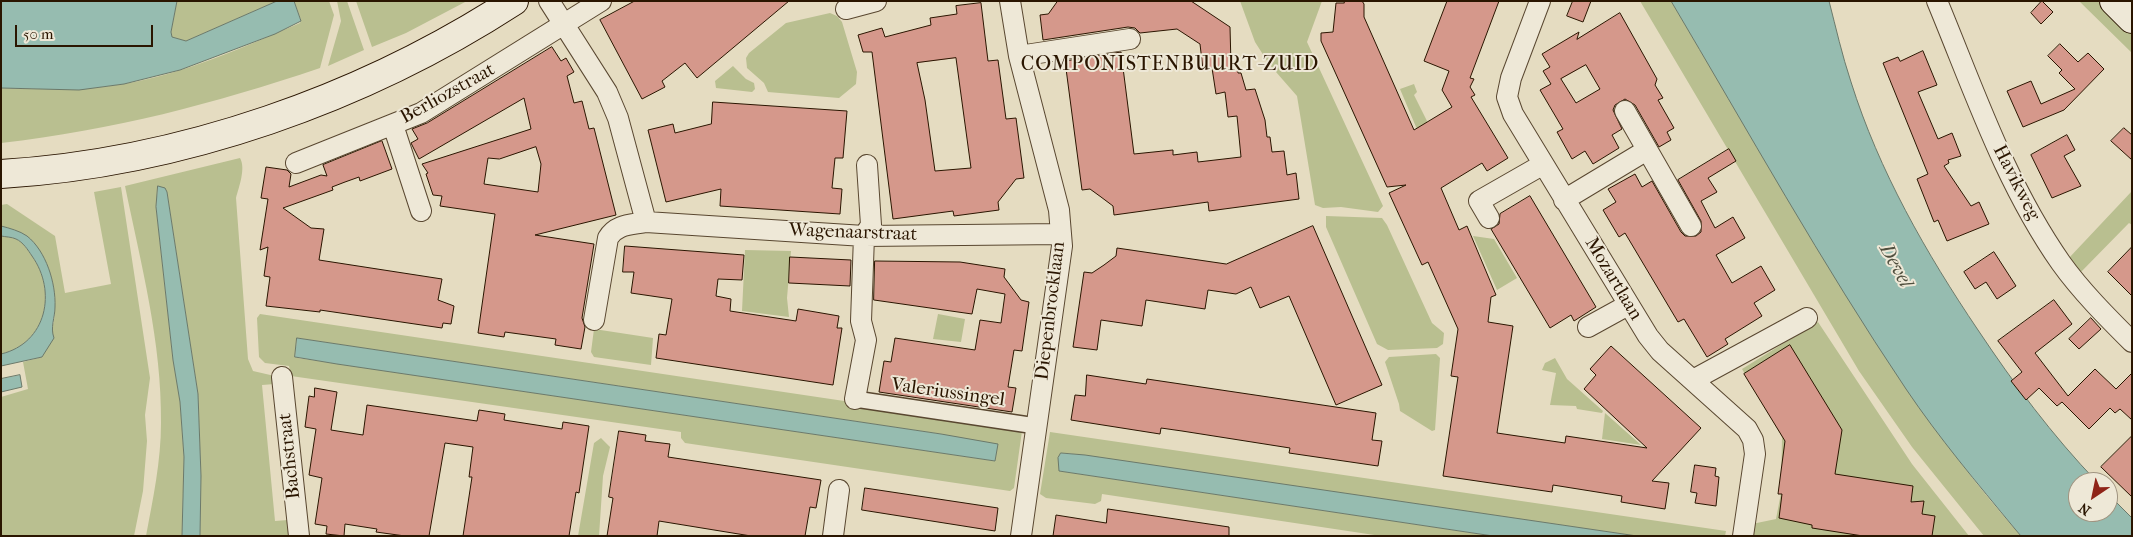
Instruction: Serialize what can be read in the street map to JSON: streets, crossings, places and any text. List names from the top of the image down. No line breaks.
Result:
{"streets":{"street":["Berliozstraat","Havikweg","Wagenaarstraat","Mozartlaan","Diepenbrocklaan","Valeriussingel","Bachstraat"]},"crossings":[["Wagenaarstraat","Diepenbrocklaan"],["Diepenbrocklaan","Valeriussingel"]],"districts":["COMPONISTENBUURT-ZUID"],"water":["Devel"],"scale_bar":"50 m","north":"bottom left"}
